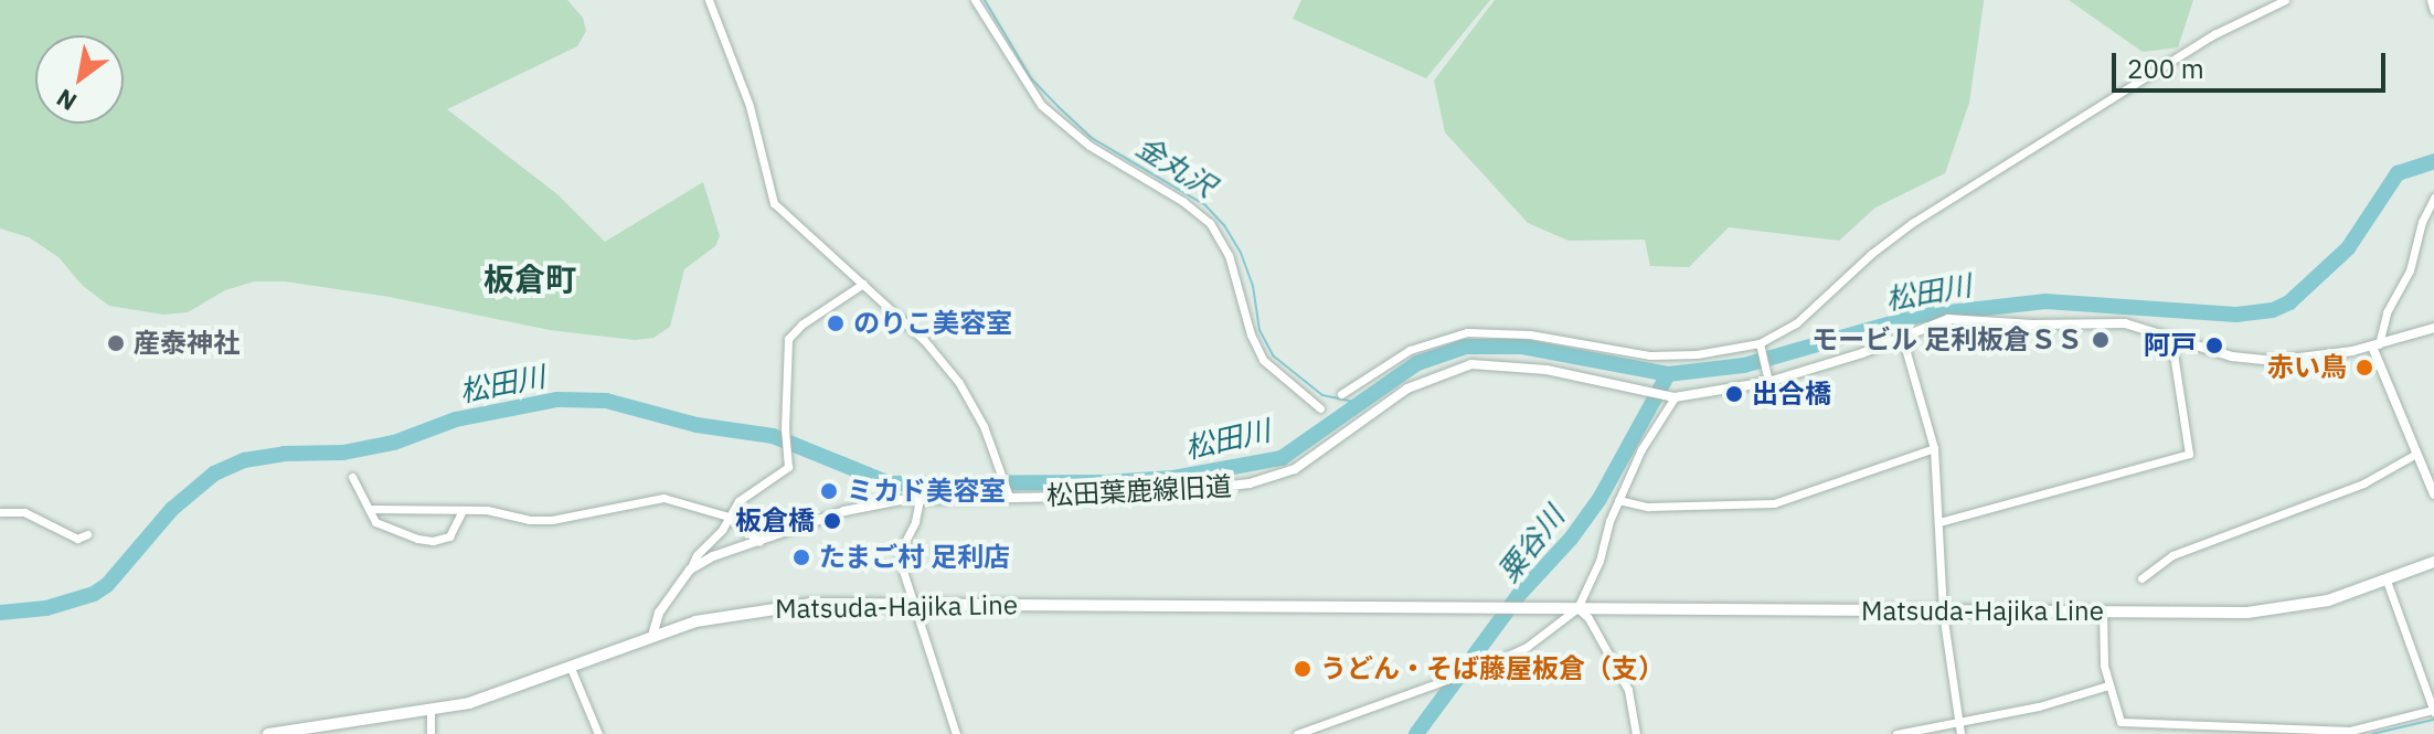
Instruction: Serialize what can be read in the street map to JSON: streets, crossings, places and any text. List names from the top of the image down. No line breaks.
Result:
{"streets":{"main road":["Matsuda-Hajika Line"],"street":["松田葉鹿線旧道"]},"crossings":[["松田葉鹿線旧道","Matsuda-Hajika Line"]],"districts":["板倉町"],"water":["金丸沢","松田川","粟谷川"],"places":["のりこ美容室","モービル 足利板倉ＳＳ","産泰神社","阿戸","赤い鳥","出合橋","ミカド美容室","板倉橋","たまご村 足利店","うどん・そば藤屋板倉（支）"],"scale_bar":"200 m","north":"bottom left"}
